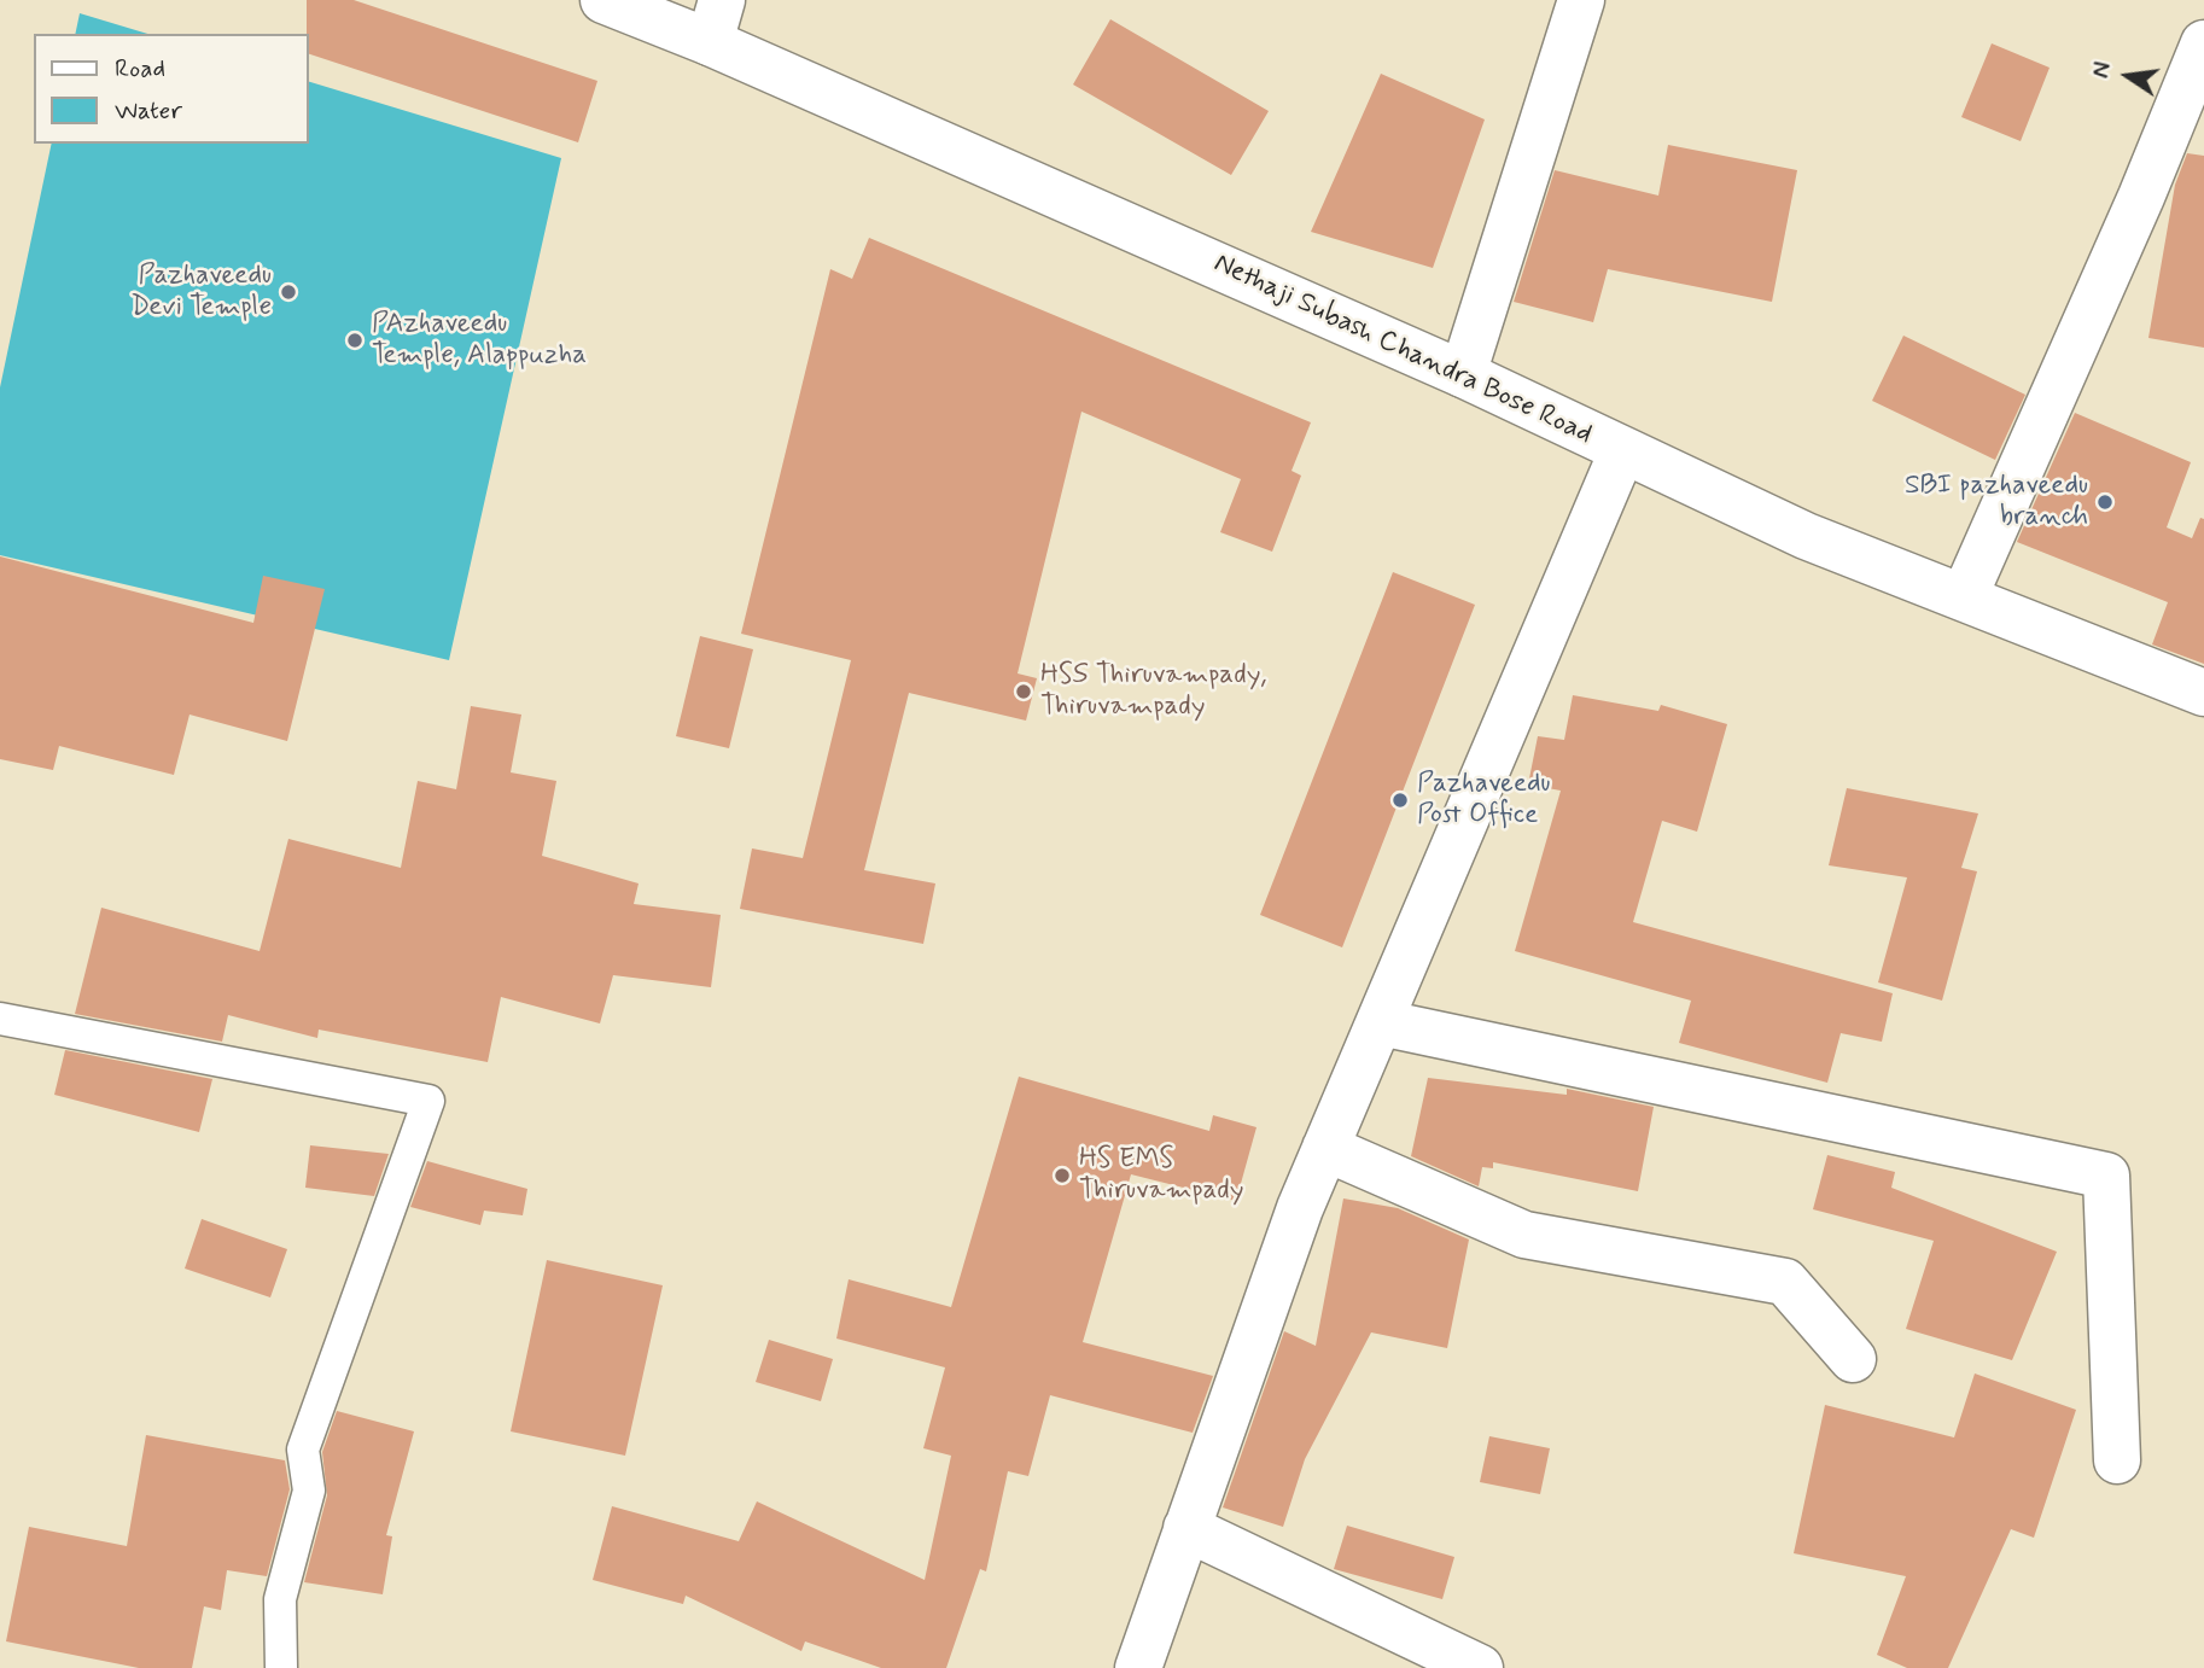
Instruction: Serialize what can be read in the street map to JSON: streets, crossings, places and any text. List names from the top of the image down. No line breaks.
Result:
{"streets":{"street":["Nethaji Subash Chandra Bose Road"]},"places":["Pazhaveedu Devi Temple","PAzhaveedu Temple, Alappuzha","SBI pazhaveedu branch","HSS Thiruvampady, Thiruvampady","Pazhaveedu Post Office","HS EMS Thiruvampady"],"legend":["Road","Water"],"north":"left"}
